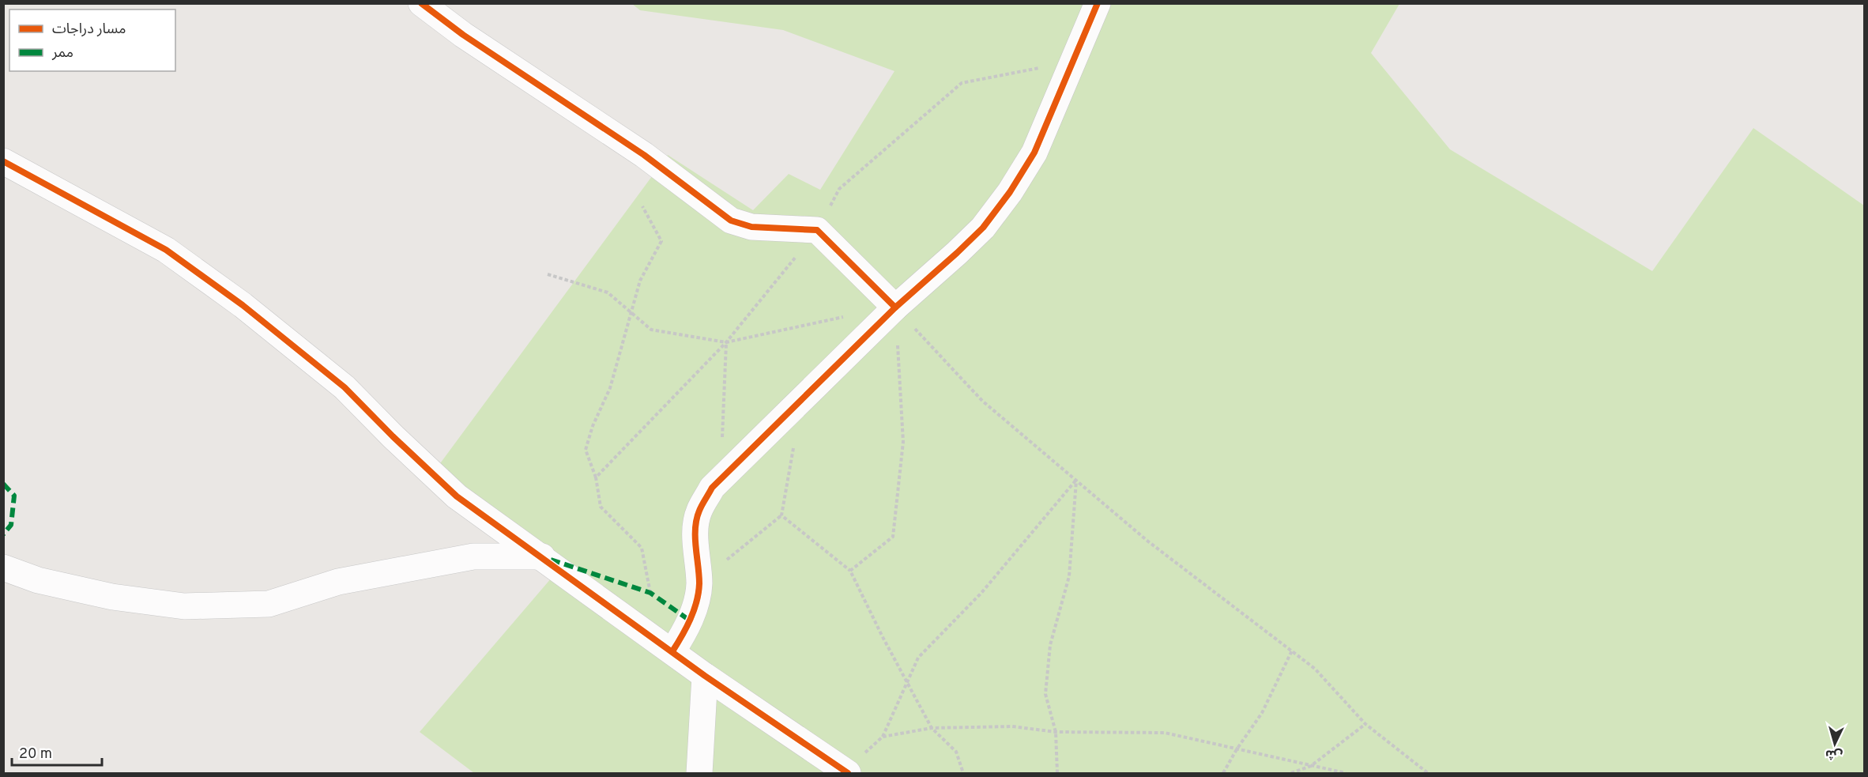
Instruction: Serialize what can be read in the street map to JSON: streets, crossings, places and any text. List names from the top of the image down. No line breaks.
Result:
{"legend":["مسار دراجات","ممر"],"scale_bar":"20 m","north":"bottom"}
